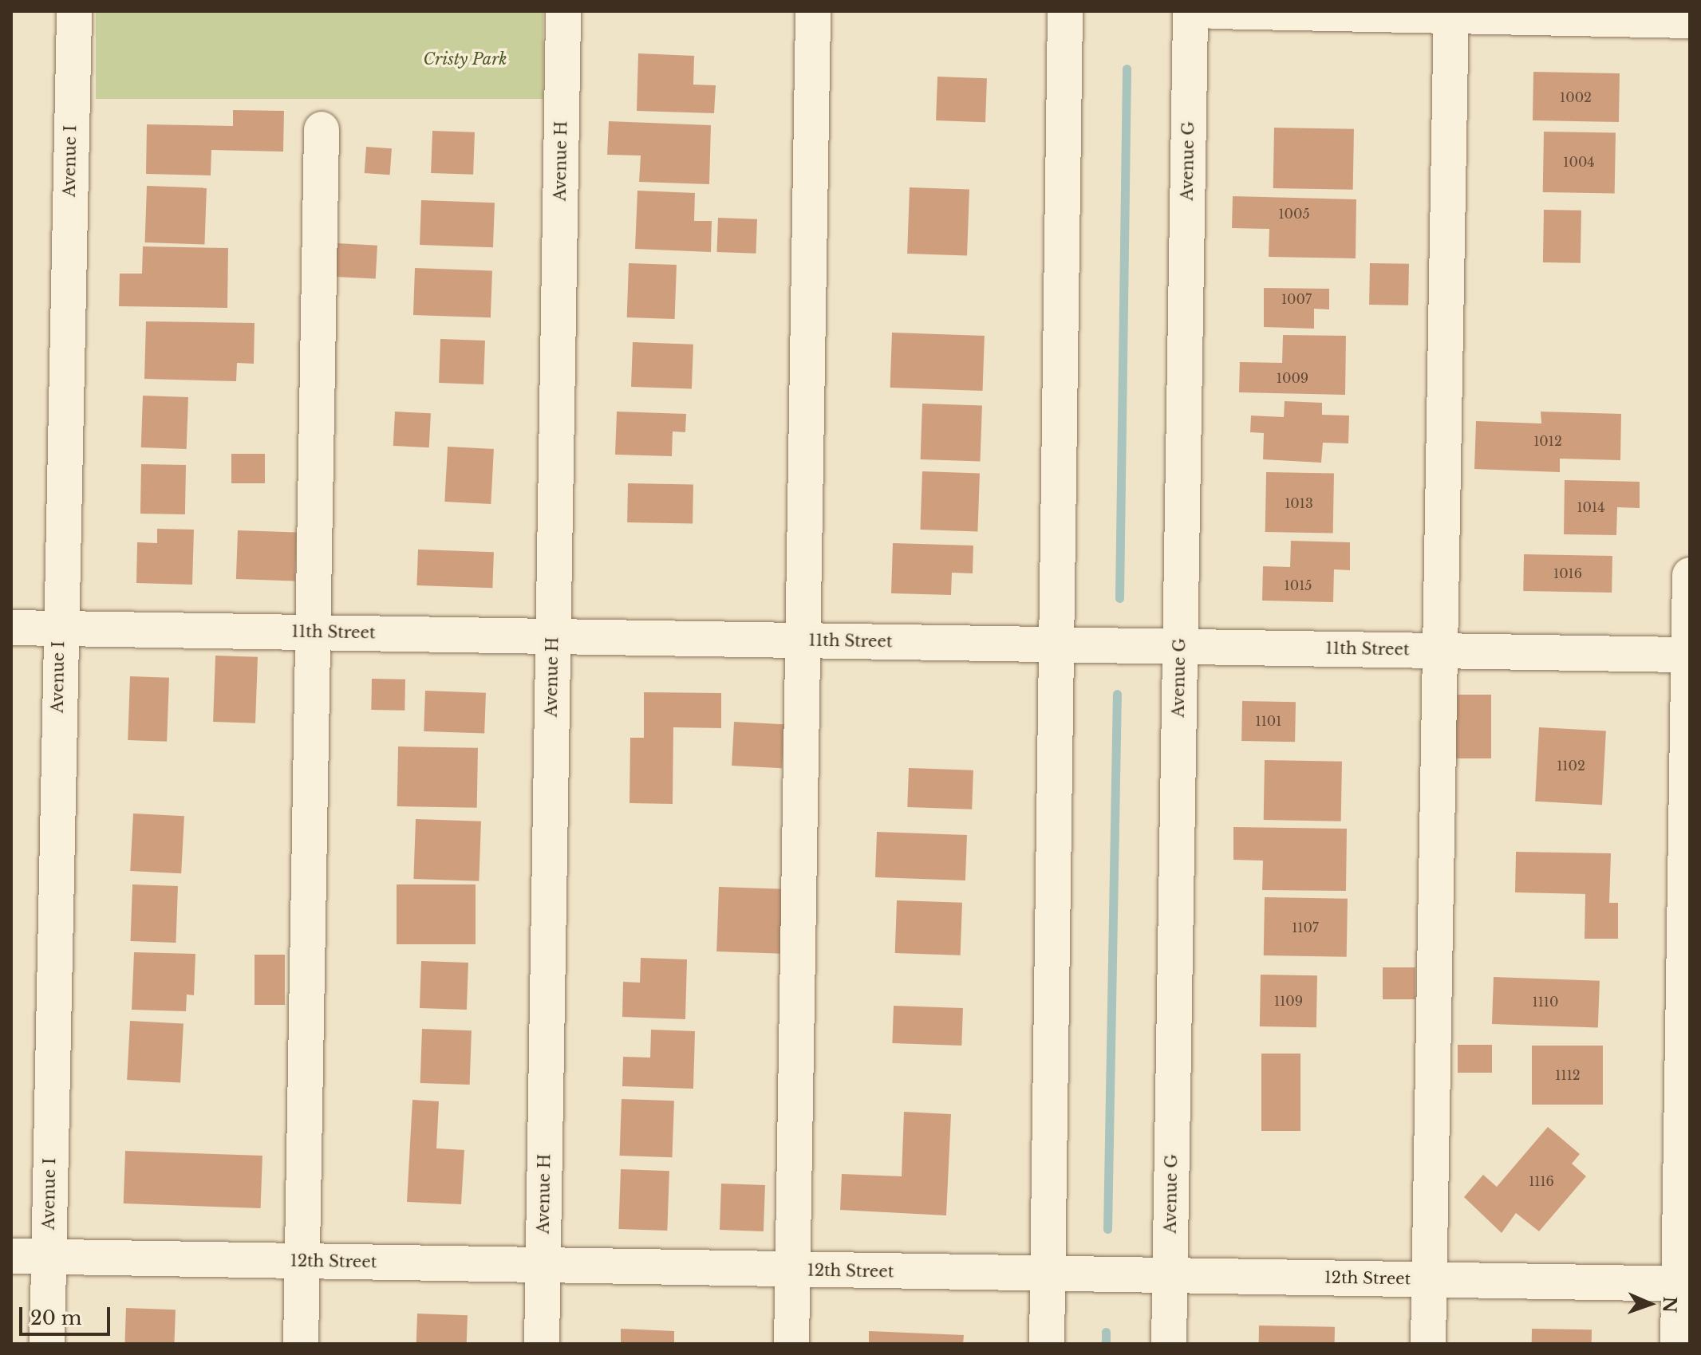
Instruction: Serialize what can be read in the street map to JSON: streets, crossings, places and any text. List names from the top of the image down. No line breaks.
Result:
{"streets":{"street":["Avenue I","Avenue H","Avenue G","11th Street","12th Street"]},"crossings":[["Avenue I","11th Street"],["Avenue I","12th Street"],["Avenue H","11th Street"],["Avenue H","12th Street"],["Avenue G","11th Street"],["Avenue G","12th Street"]],"parks":["Cristy Park"],"house_numbers":["1002","1004","1005","1007","1009","1012","1013","1014","1016","1015","1101","1102","1107","1109","1110","1112","1116"],"scale_bar":"20 m","north":"right"}
